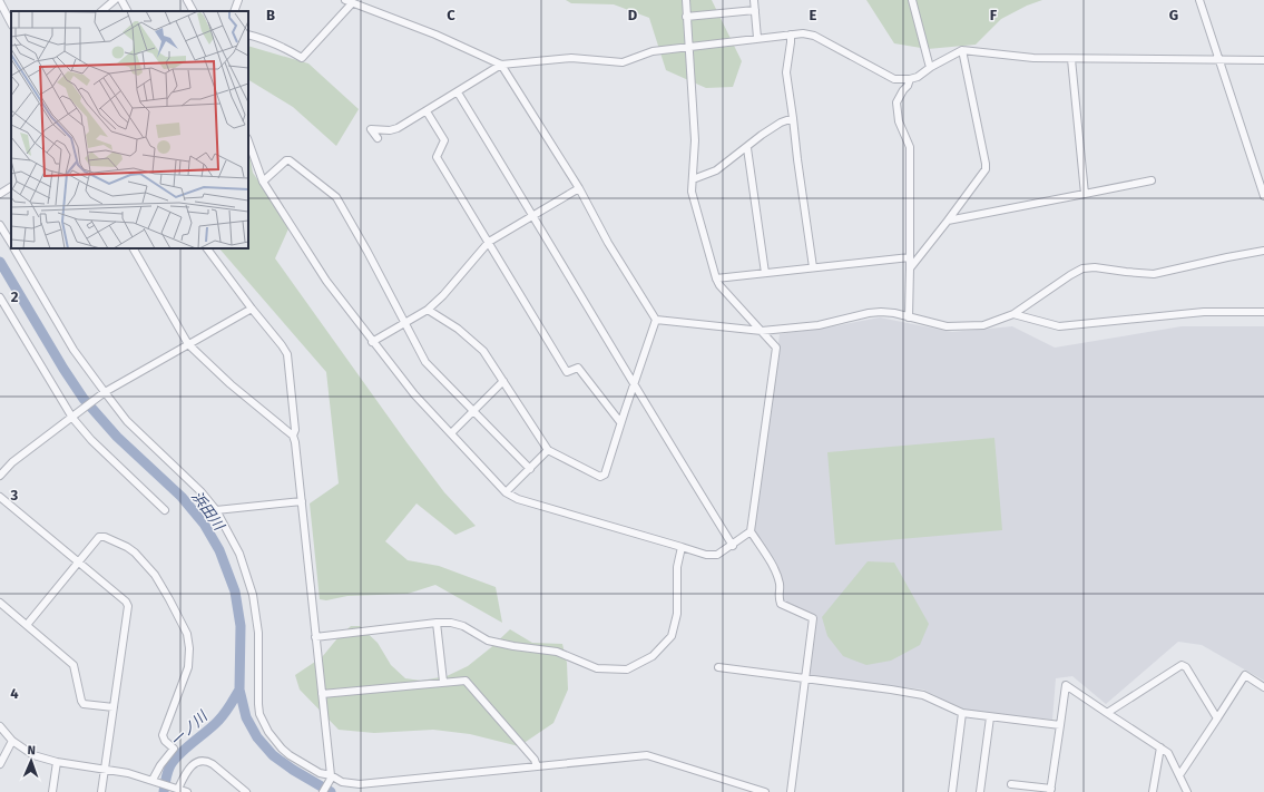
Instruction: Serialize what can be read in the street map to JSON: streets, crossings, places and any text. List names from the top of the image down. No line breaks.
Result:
{"water":["浜田川","一ノ川"],"north":"top","grid":{"columns":["B","C","D","E","F","G"],"rows":["2","3","4"]}}
